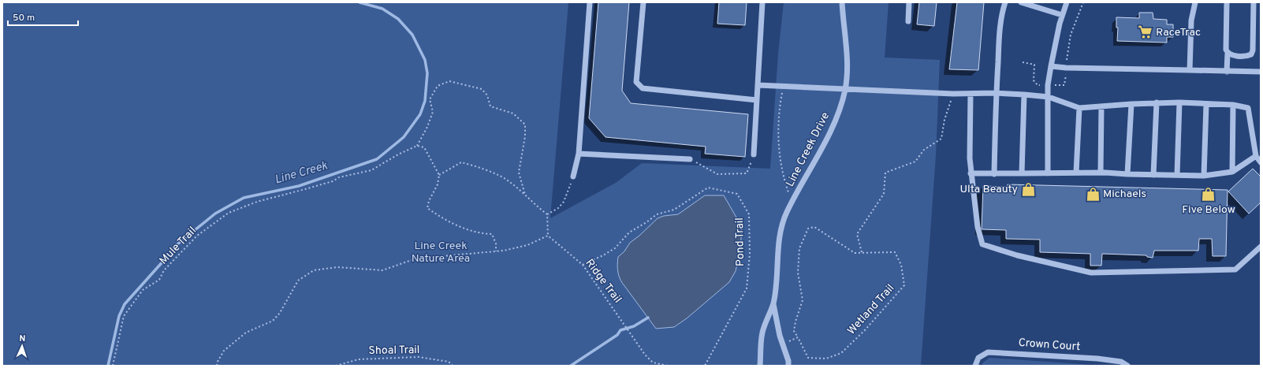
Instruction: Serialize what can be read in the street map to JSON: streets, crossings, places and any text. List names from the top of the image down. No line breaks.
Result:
{"streets":{"street":["Line Creek Drive","Crown Court"],"path":["Pond Trail","Mule Trail","Ridge Trail","Wetland Trail","Shoal Trail"]},"crossings":[["Pond Trail","Ridge Trail"]],"water":["Line Creek"],"parks":["Line Creek Nature Area"],"places":{"supermarket":["RaceTrac"],"shop":["Ulta Beauty","Michaels","Five Below"]},"scale_bar":"50 m","north":"top"}
